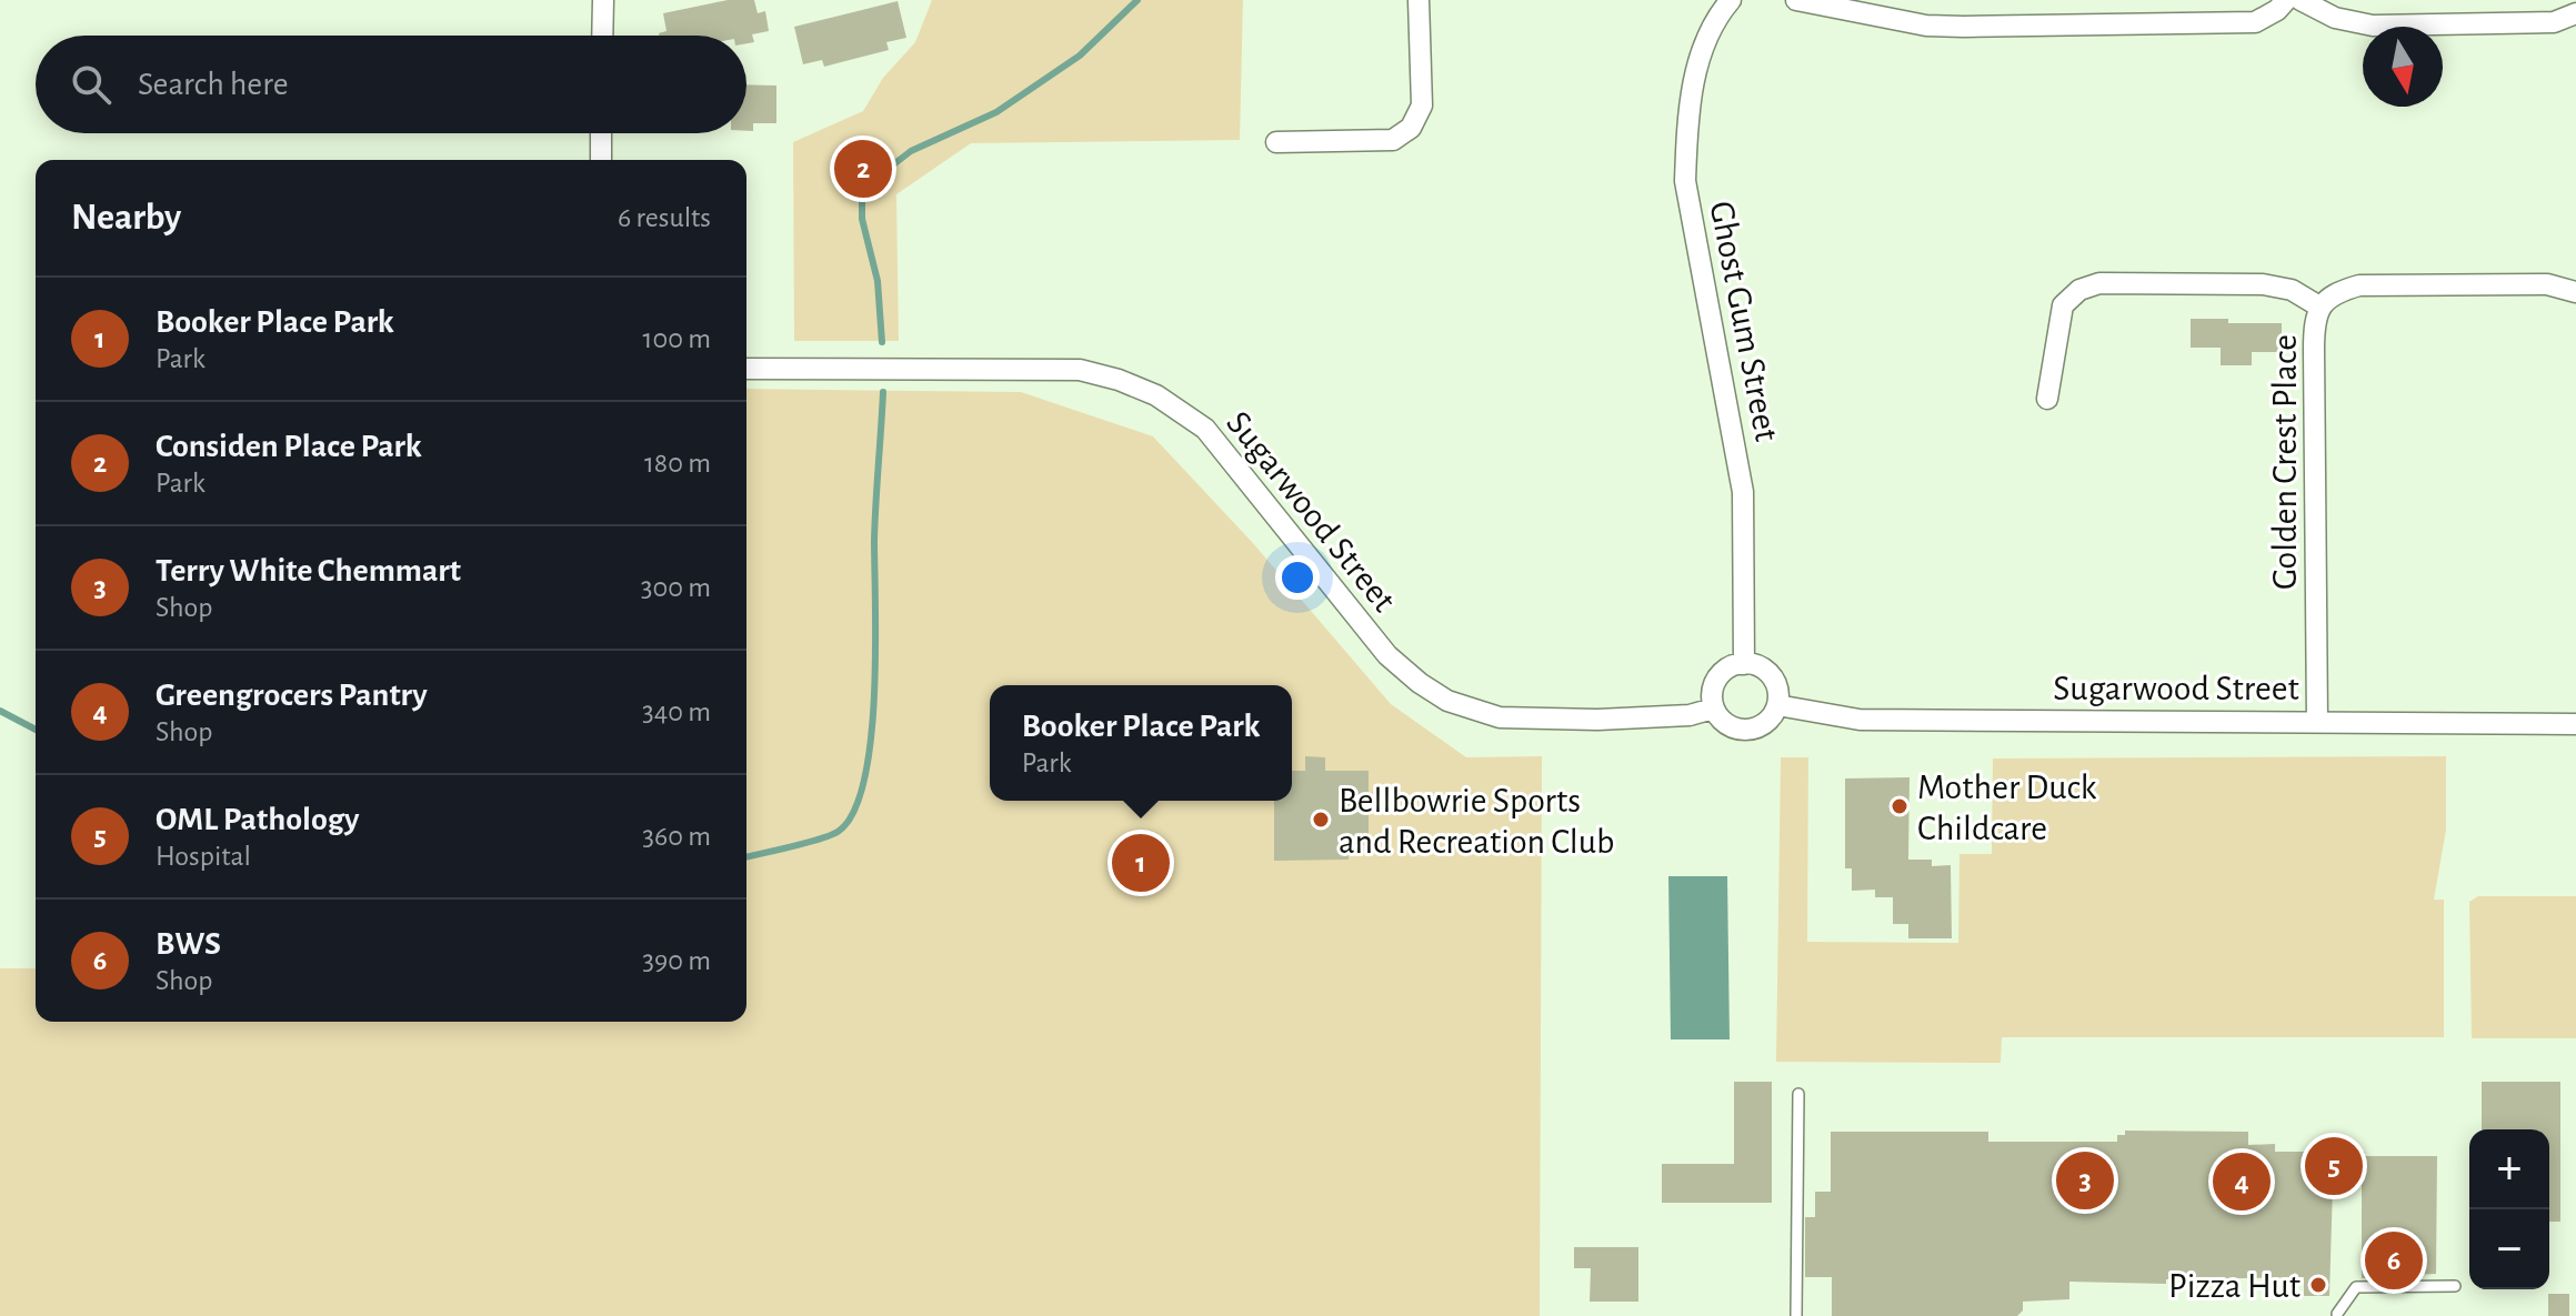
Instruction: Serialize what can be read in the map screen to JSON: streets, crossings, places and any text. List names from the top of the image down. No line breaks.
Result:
{"streets":{"street":["Ghost Gum Street","Golden Crest Place","Sugarwood Street"]},"crossings":[["Ghost Gum Street","Sugarwood Street"],["Golden Crest Place","Sugarwood Street"]],"places":["Mother Duck Childcare","Bellbowrie Sports and Recreation Club","Pizza Hut"],"north":"bottom","page":{"search":"Search here","pins":["2","1","5","3","4","6"],"heading":["Nearby","6 results"],"list":[{"mark":"1","name":"Booker Place Park","note":"Park","value":"100 m"},{"mark":"2","name":"Considen Place Park","note":"Park","value":"180 m"},{"mark":"3","name":"Terry White Chemmart","note":"Shop","value":"300 m"},{"mark":"4","name":"Greengrocers Pantry","note":"Shop","value":"340 m"},{"mark":"5","name":"OML Pathology","note":"Hospital","value":"360 m"},{"mark":"6","name":"BWS","note":"Shop","value":"390 m"}],"popup":["Booker Place Park","Park"],"map_buttons":["+","−"]}}
